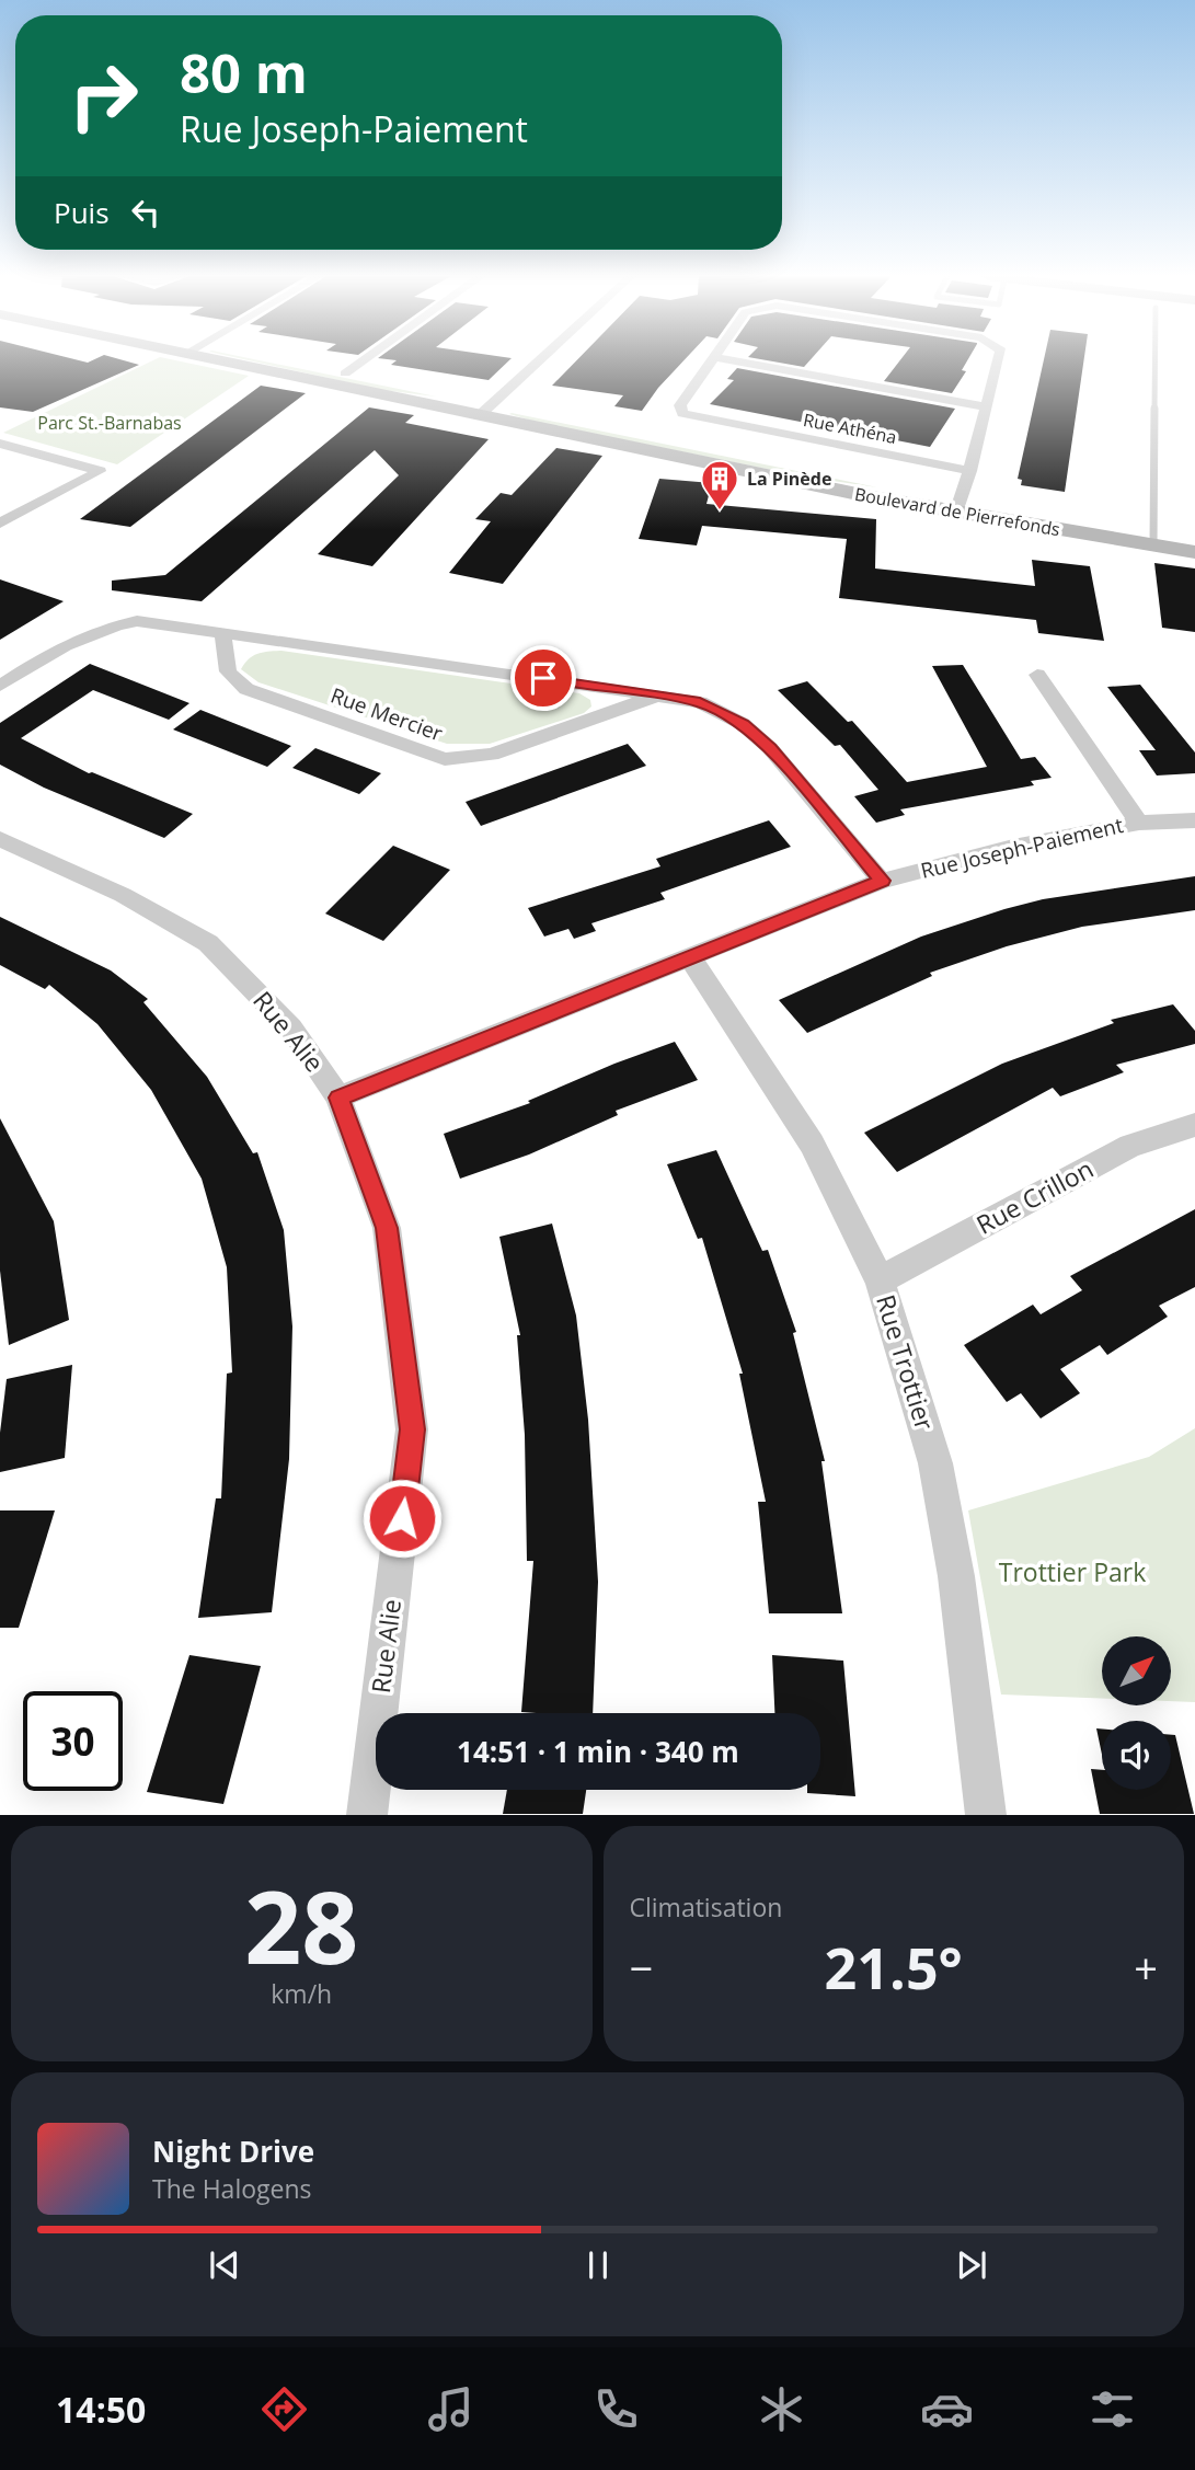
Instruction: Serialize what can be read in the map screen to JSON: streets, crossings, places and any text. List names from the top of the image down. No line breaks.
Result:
{"streets":{"main road":["Boulevard de Pierrefonds"],"street":["Rue Athéna","Rue Mercier","Rue Joseph-Paiement","Rue Alie","Rue Crillon","Rue Trottier"]},"crossings":[["Rue Athéna","Boulevard de Pierrefonds"],["Rue Joseph-Paiement","Rue Alie"],["Rue Joseph-Paiement","Rue Trottier"],["Rue Crillon","Rue Trottier"]],"parks":["Parc St.-Barnabas","Trottier Park"],"places":{"building":["La Pinède"]},"north":"top right","page":{"turn":["80 m","Rue Joseph-Paiement"],"then":"Puis","limit":"30","trip":"14:51 · 1 min · 340 m","tile":[["28","km/h"],"Climatisation"],"heat":["−","21.5°","+"],"song":["Night Drive","The Halogens"],"tabs":"14:50"}}
